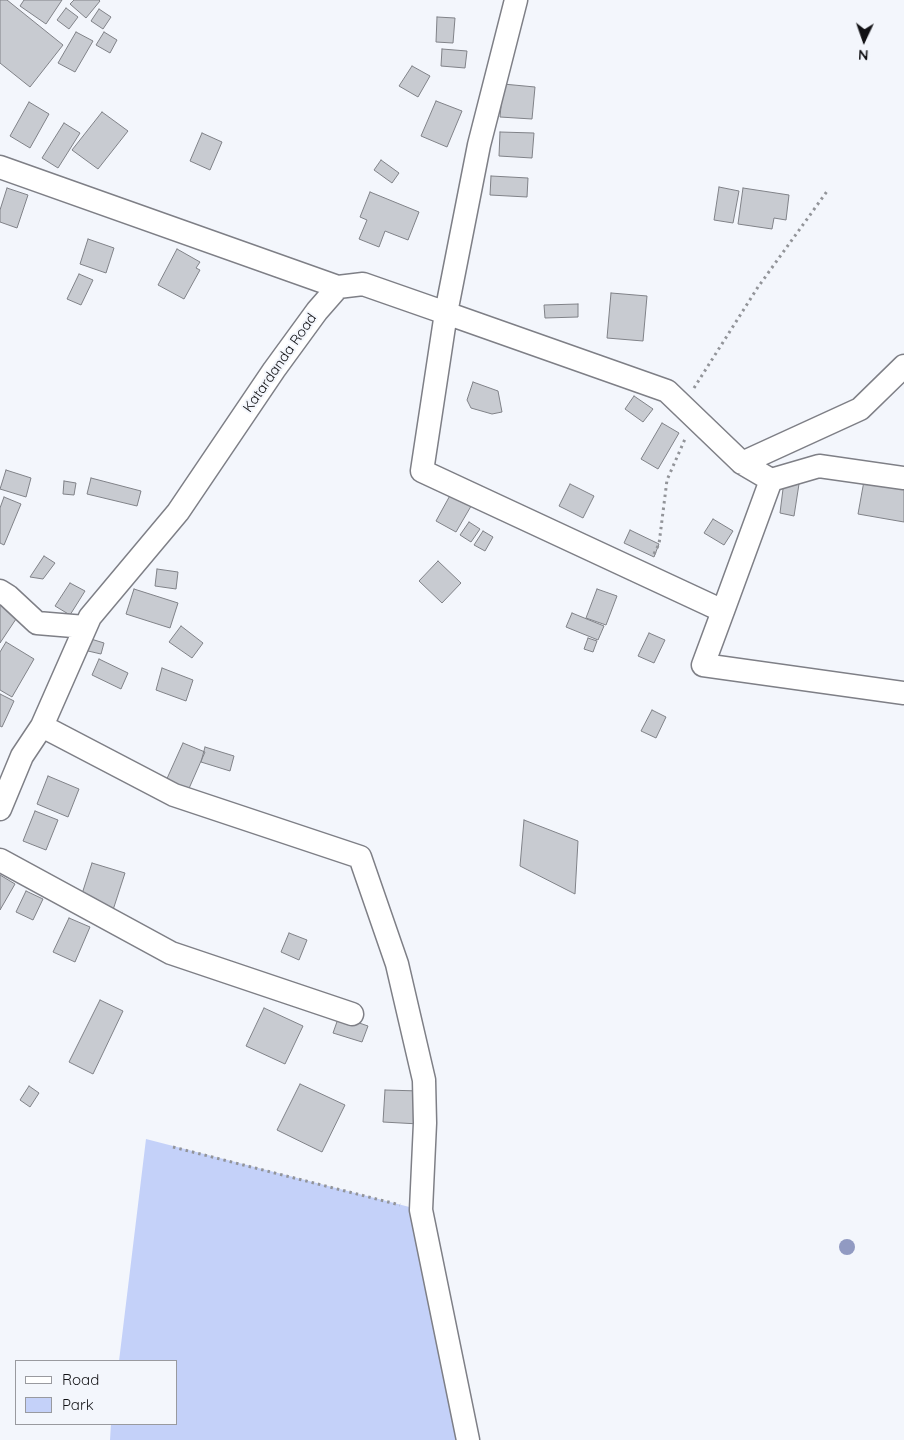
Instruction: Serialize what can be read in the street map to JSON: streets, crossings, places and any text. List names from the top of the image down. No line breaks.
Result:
{"streets":{"street":["Katardanda Road"]},"legend":["Road","Park"],"north":"bottom"}
